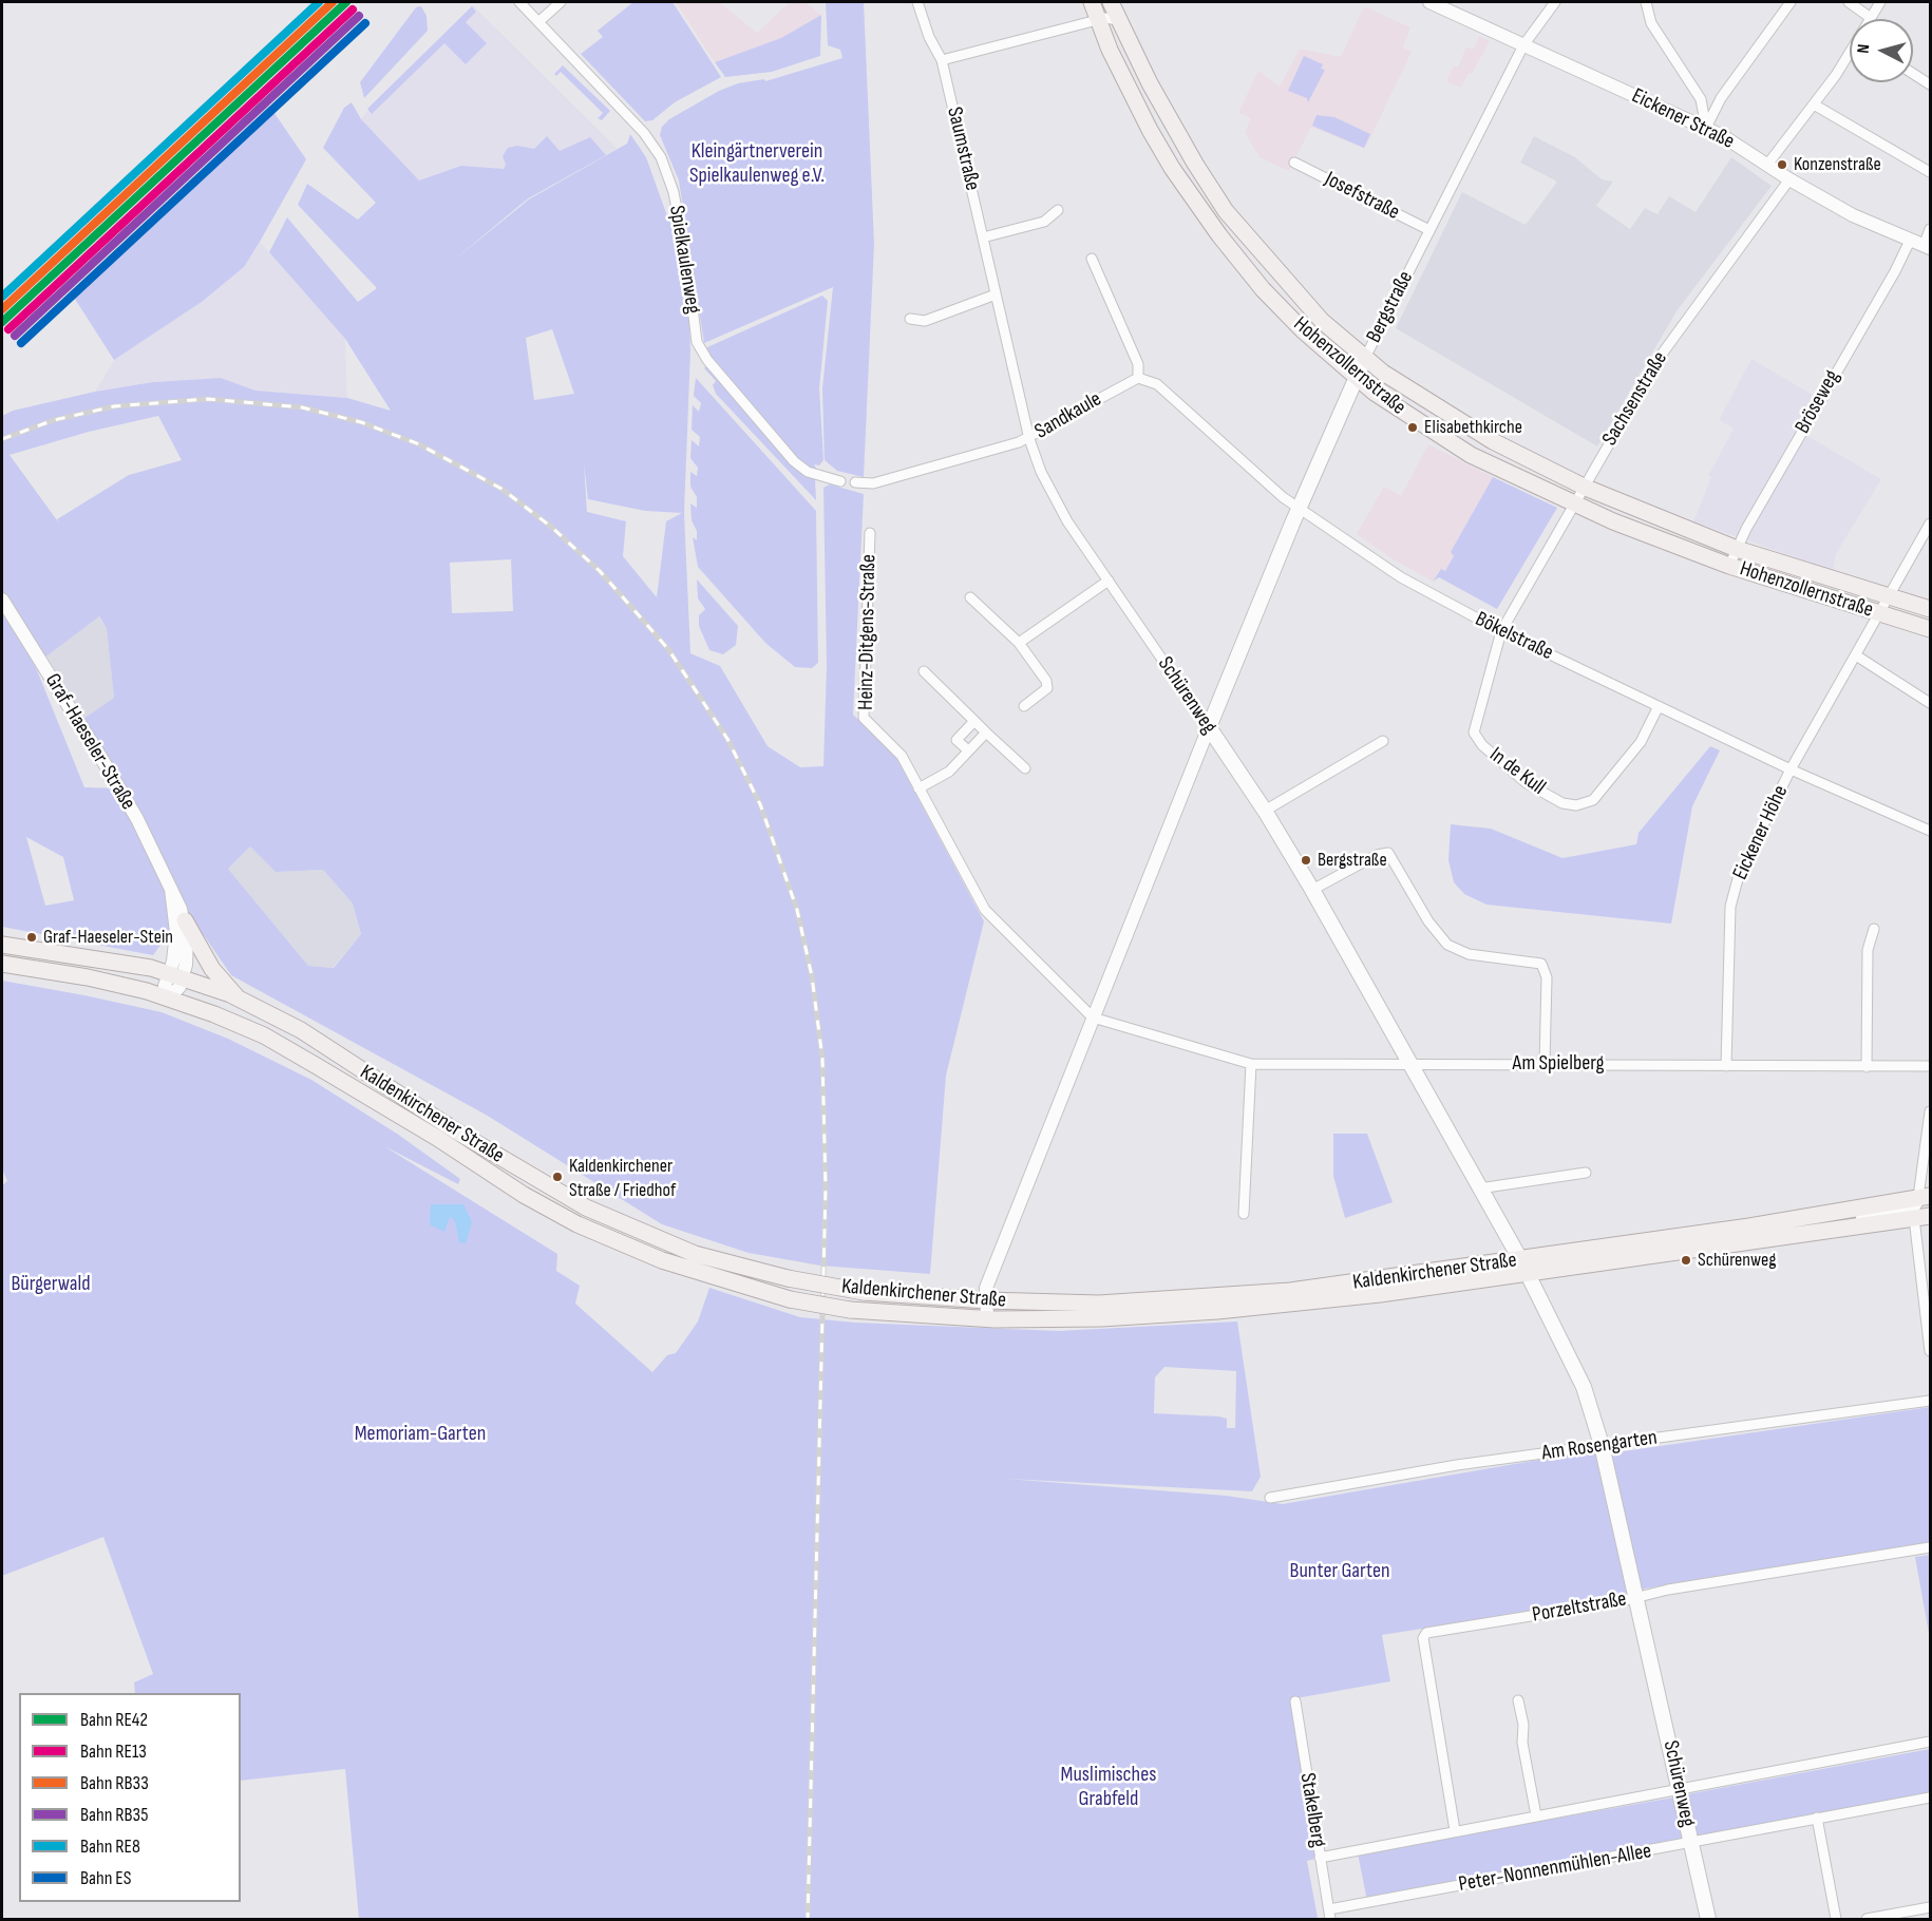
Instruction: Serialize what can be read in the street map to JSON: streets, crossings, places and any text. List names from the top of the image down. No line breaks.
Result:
{"streets":{"main road":["Bergstraße","Hohenzollernstraße","Schürenweg","Kaldenkirchener Straße"],"street":["Eickener Straße","Saumstraße","Josefstraße","Spielkaulenweg","Sachsenstraße","Bröseweg","Sandkaule","Heinz-Ditgens-Straße","Bökelstraße","Graf-Haeseler-Straße","In de Kull","Eickener Höhe","Am Spielberg","Am Rosengarten","Porzeltstraße","Stakelberg","Peter-Nonnenmühlen-Allee"]},"crossings":[["Eickener Straße","Bergstraße"],["Eickener Straße","Sachsenstraße"],["Eickener Straße","Bröseweg"],["Saumstraße","Sandkaule"],["Saumstraße","Schürenweg"],["Josefstraße","Bergstraße"],["Bergstraße","Hohenzollernstraße"],["Bergstraße","Heinz-Ditgens-Straße"],["Bergstraße","Bökelstraße"],["Bergstraße","Schürenweg"],["Bergstraße","Am Spielberg"],["Bergstraße","Kaldenkirchener Straße"],["Hohenzollernstraße","Sachsenstraße"],["Hohenzollernstraße","Bröseweg"],["Hohenzollernstraße","Eickener Höhe"],["Sachsenstraße","Bökelstraße"],["Sachsenstraße","In de Kull"],["Sandkaule","Bökelstraße"],["Sandkaule","Schürenweg"],["Heinz-Ditgens-Straße","Am Spielberg"],["Bökelstraße","In de Kull"],["Bökelstraße","Eickener Höhe"],["Schürenweg","Am Spielberg"],["Schürenweg","Kaldenkirchener Straße"],["Schürenweg","Am Rosengarten"],["Schürenweg","Porzeltstraße"],["Schürenweg","Peter-Nonnenmühlen-Allee"],["Graf-Haeseler-Straße","Kaldenkirchener Straße"],["Eickener Höhe","Am Spielberg"],["Stakelberg","Peter-Nonnenmühlen-Allee"]],"parks":["Kleingärtnerverein Spielkaulenweg e.V.","Bürgerwald","Memoriam-Garten","Bunter Garten","Muslimisches Grabfeld"],"places":["Konzenstraße","Elisabethkirche","Bergstraße","Graf-Haeseler-Stein","Kaldenkirchener Straße / Friedhof","Schürenweg"],"lines":["rail line RE42","rail line RB33","rail line RE8","rail line RE13","rail line RB35","rail line ES"],"legend":["Bahn RE42","Bahn RE13","Bahn RB33","Bahn RB35","Bahn RE8","Bahn ES"],"north":"left"}
